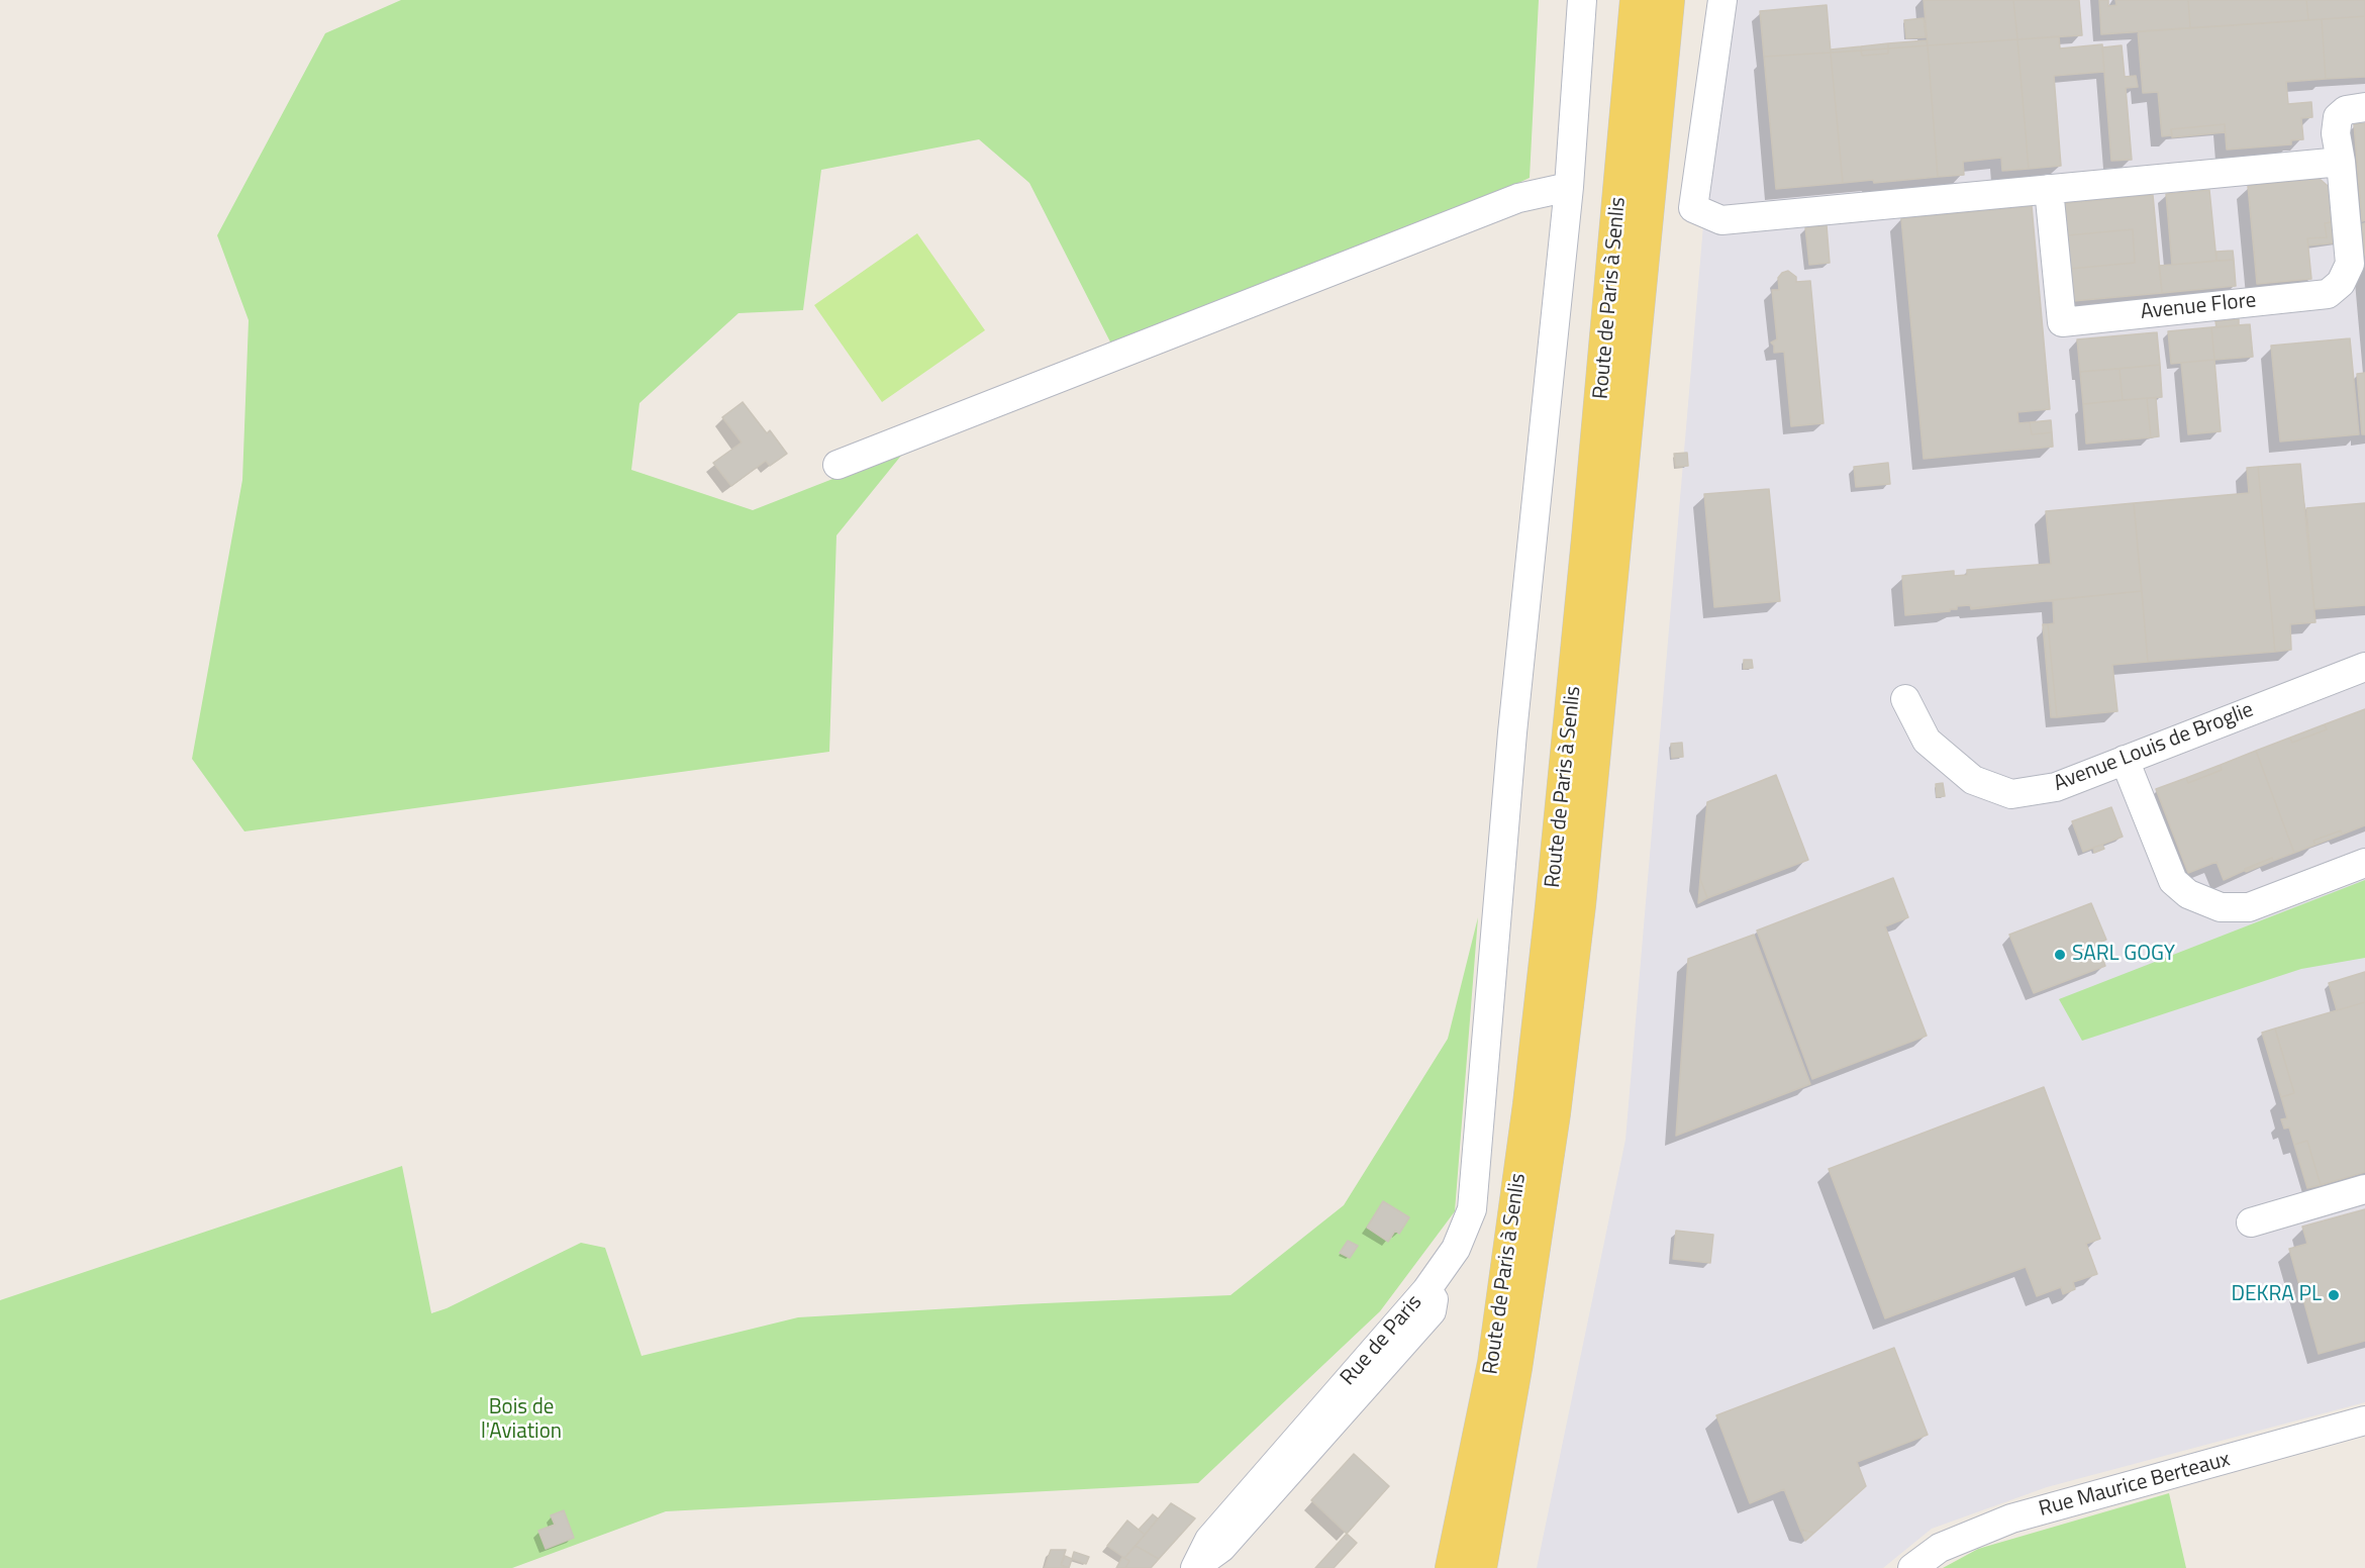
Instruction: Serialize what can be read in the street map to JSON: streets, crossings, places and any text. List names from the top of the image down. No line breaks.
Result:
{"streets":{"main road":["Route de Paris à Senlis"],"street":["Avenue Flore","Avenue Louis de Broglie","Rue de Paris","Rue Maurice Berteaux"]},"parks":["Bois de l'Aviation"],"places":["SARL GOGY","DEKRA PL"]}
